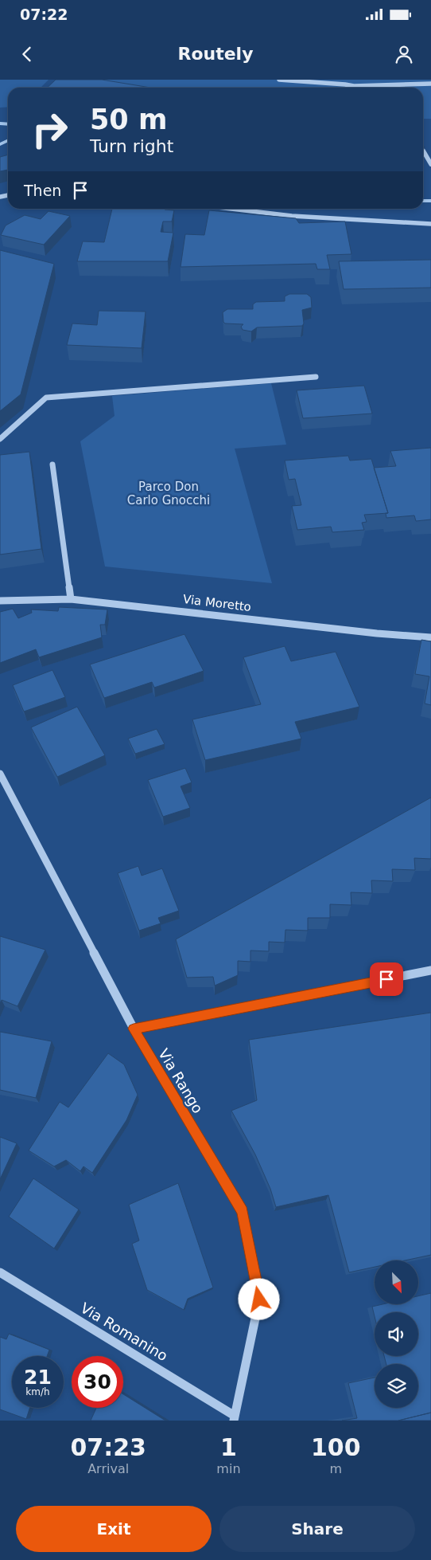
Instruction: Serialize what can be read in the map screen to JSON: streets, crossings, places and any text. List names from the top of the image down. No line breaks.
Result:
{"streets":{"street":["Via Moretto","Via Rango","Via Romanino"]},"crossings":[["Via Rango","Via Romanino"]],"parks":["Parco Don Carlo Gnocchi"],"north":"bottom right","page":{"status":"07:22","header":"Routely","turn":["50 m","Turn right"],"then":"Then","speed":"21 km/h","limit":"30","eta":["07:23","Arrival","1","min","100","m"],"buttons":["Exit","Share"]}}
